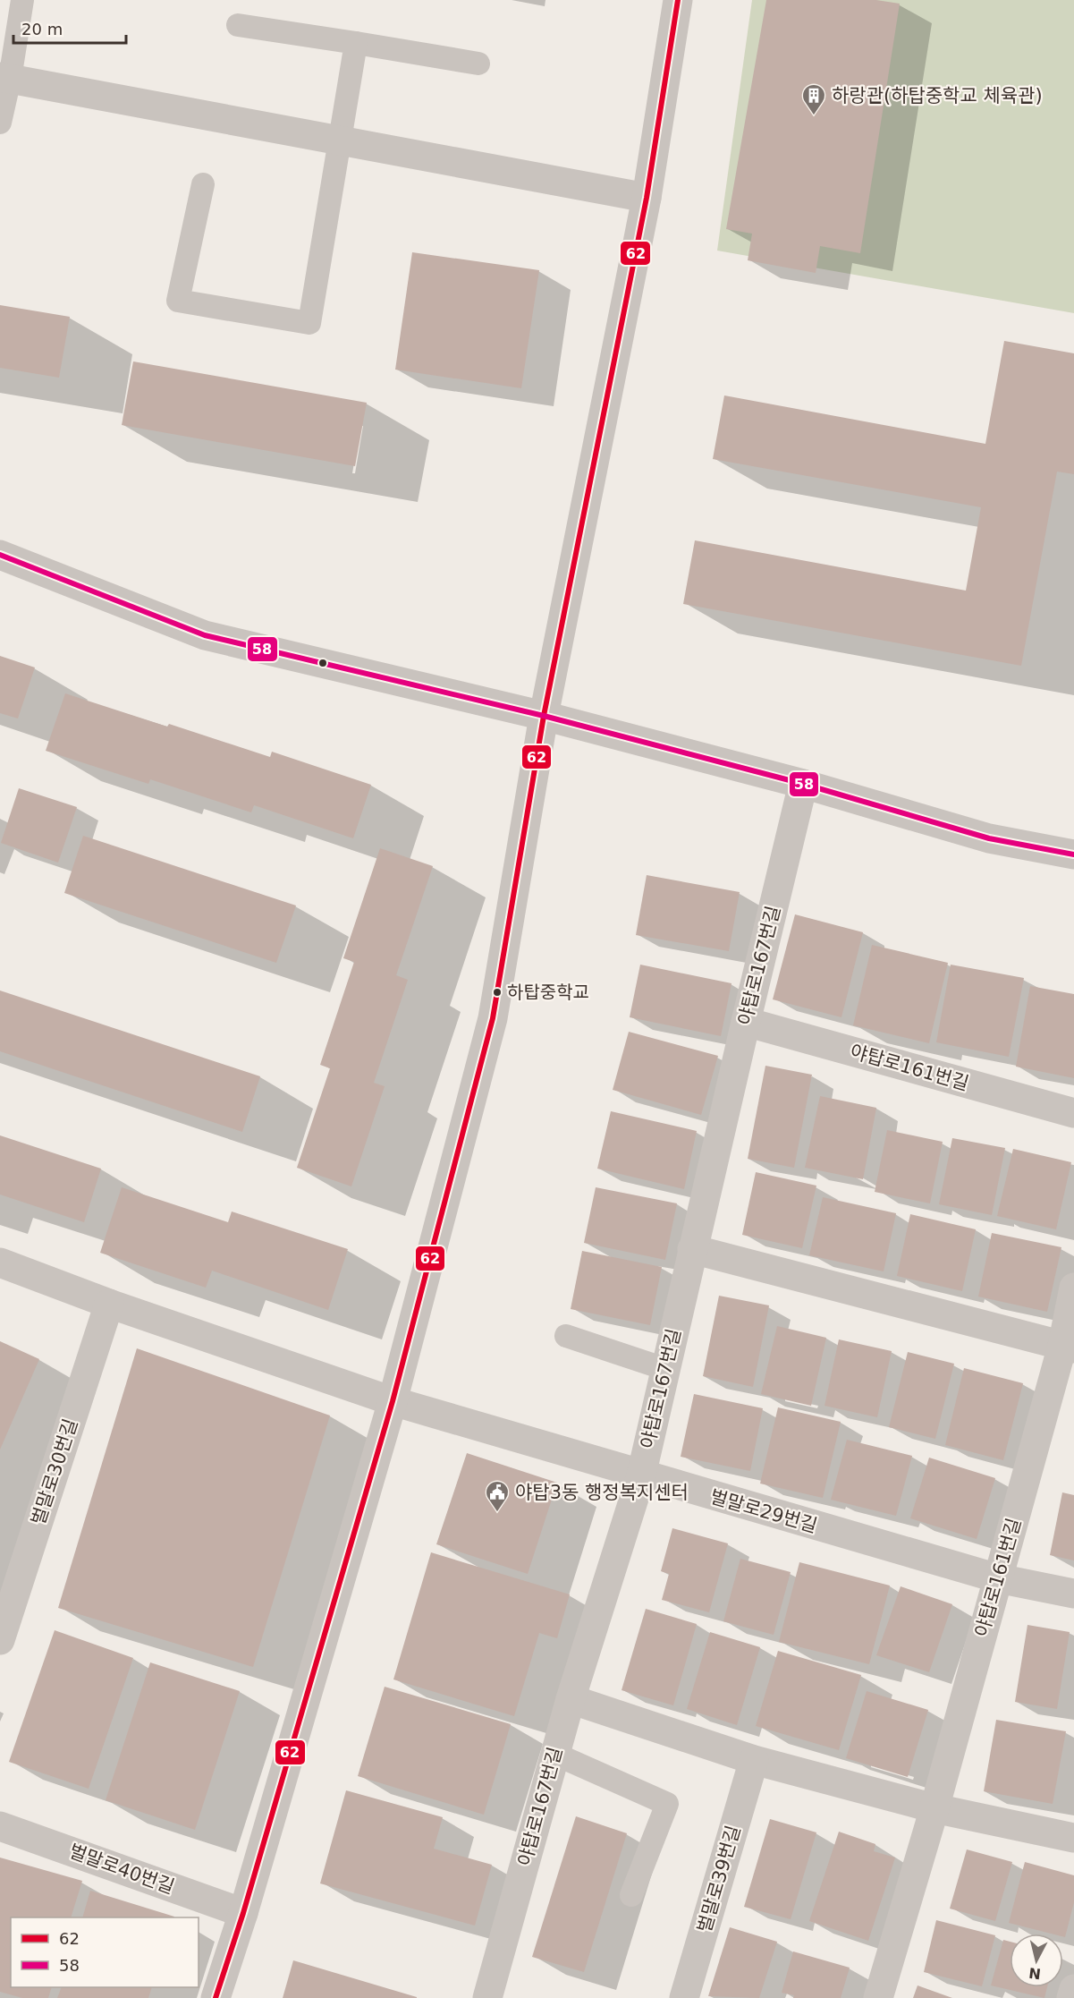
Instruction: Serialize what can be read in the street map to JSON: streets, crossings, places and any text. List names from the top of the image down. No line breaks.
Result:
{"streets":{"street":["야탑로167번길","야탑로161번길","벌말로30번길","벌말로29번길","벌말로40번길","벌말로39번길"]},"crossings":[["야탑로167번길","야탑로161번길"],["야탑로167번길","벌말로29번길"],["야탑로161번길","벌말로29번길"]],"places":{"building":["하랑관(하탑중학교 체육관)"],"other":["하탑중학교"],"public building":["야탑3동 행정복지센터"]},"lines":["transit line 62","transit line 58"],"legend":["62","58"],"scale_bar":"20 m","north":"bottom"}
